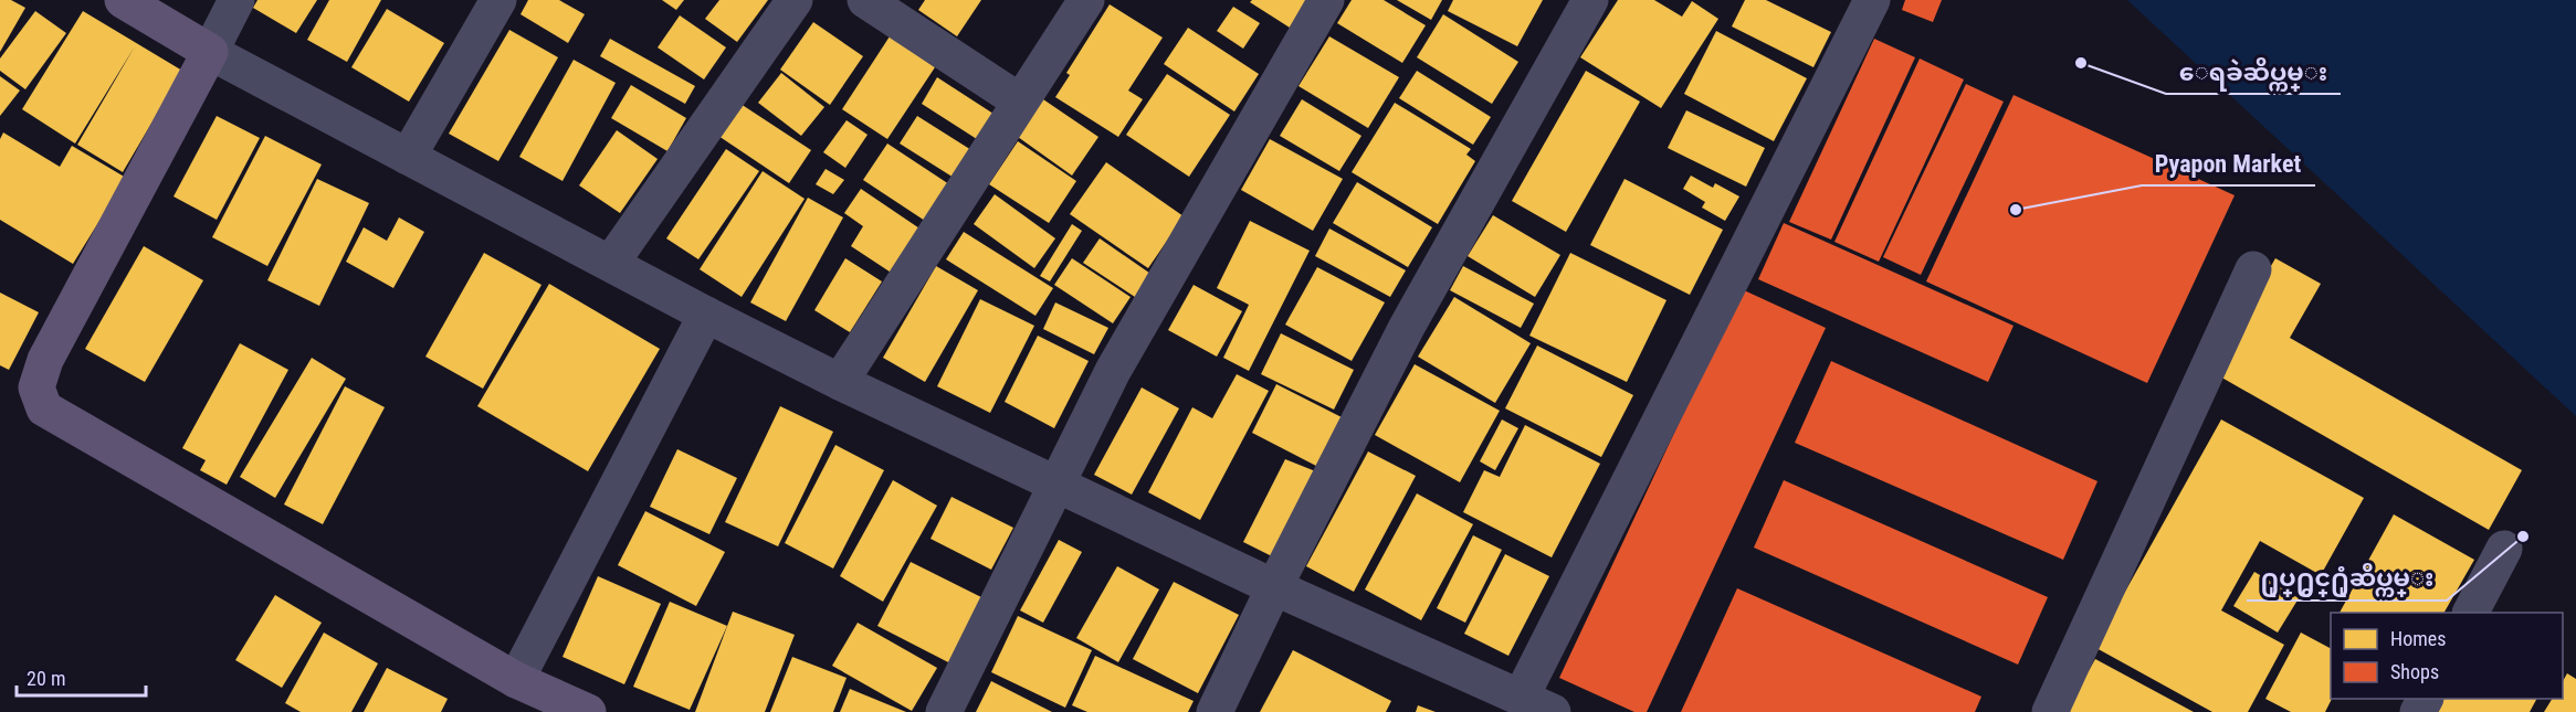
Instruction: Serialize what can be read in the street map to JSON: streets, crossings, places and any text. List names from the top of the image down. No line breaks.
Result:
{"places":["ေရခဲဆိပ္ကမ္း","Pyapon Market","႐ုပ္႐ွင္႐ုံဆိပ္ကမ္း"],"legend":["Homes","Shops"],"scale_bar":"20 m"}
